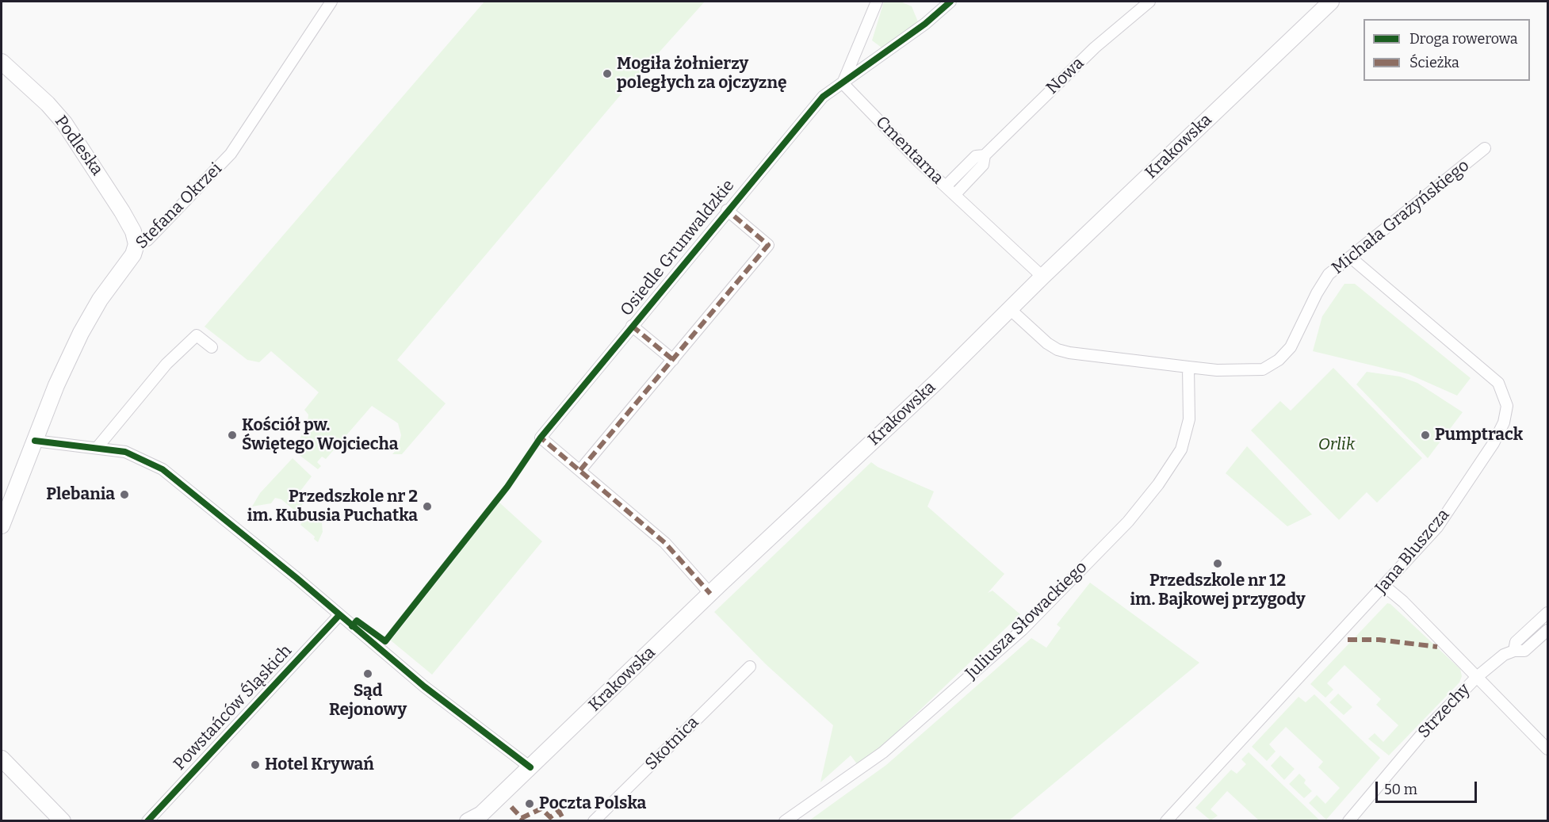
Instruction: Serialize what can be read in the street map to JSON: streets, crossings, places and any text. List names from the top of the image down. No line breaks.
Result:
{"streets":{"street":["Nowa","Podleska","Krakowska","Cmentarna","Stefana Okrzei","Michała Grażyńskiego","Osiedle Grunwaldzkie","Jana Bluszcza","Juliusza Słowackiego","Powstańców Śląskich","Strzechy","Skotnica"]},"crossings":[["Nowa","Cmentarna"],["Podleska","Stefana Okrzei"],["Krakowska","Cmentarna"],["Krakowska","Michała Grażyńskiego"],["Krakowska","Osiedle Grunwaldzkie"],["Cmentarna","Osiedle Grunwaldzkie"],["Michała Grażyńskiego","Jana Bluszcza"],["Michała Grażyńskiego","Juliusza Słowackiego"]],"parks":["Orlik"],"places":["Mogiła żołnierzy poległych za ojczyznę","Kościół pw. Świętego Wojciecha","Pumptrack","Plebania","Przedszkole nr 2 im. Kubusia Puchatka","Przedszkole nr 12 im. Bajkowej przygody","Sąd Rejonowy","Hotel Krywań","Poczta Polska"],"legend":["Droga rowerowa","Ścieżka"],"scale_bar":"50 m"}
